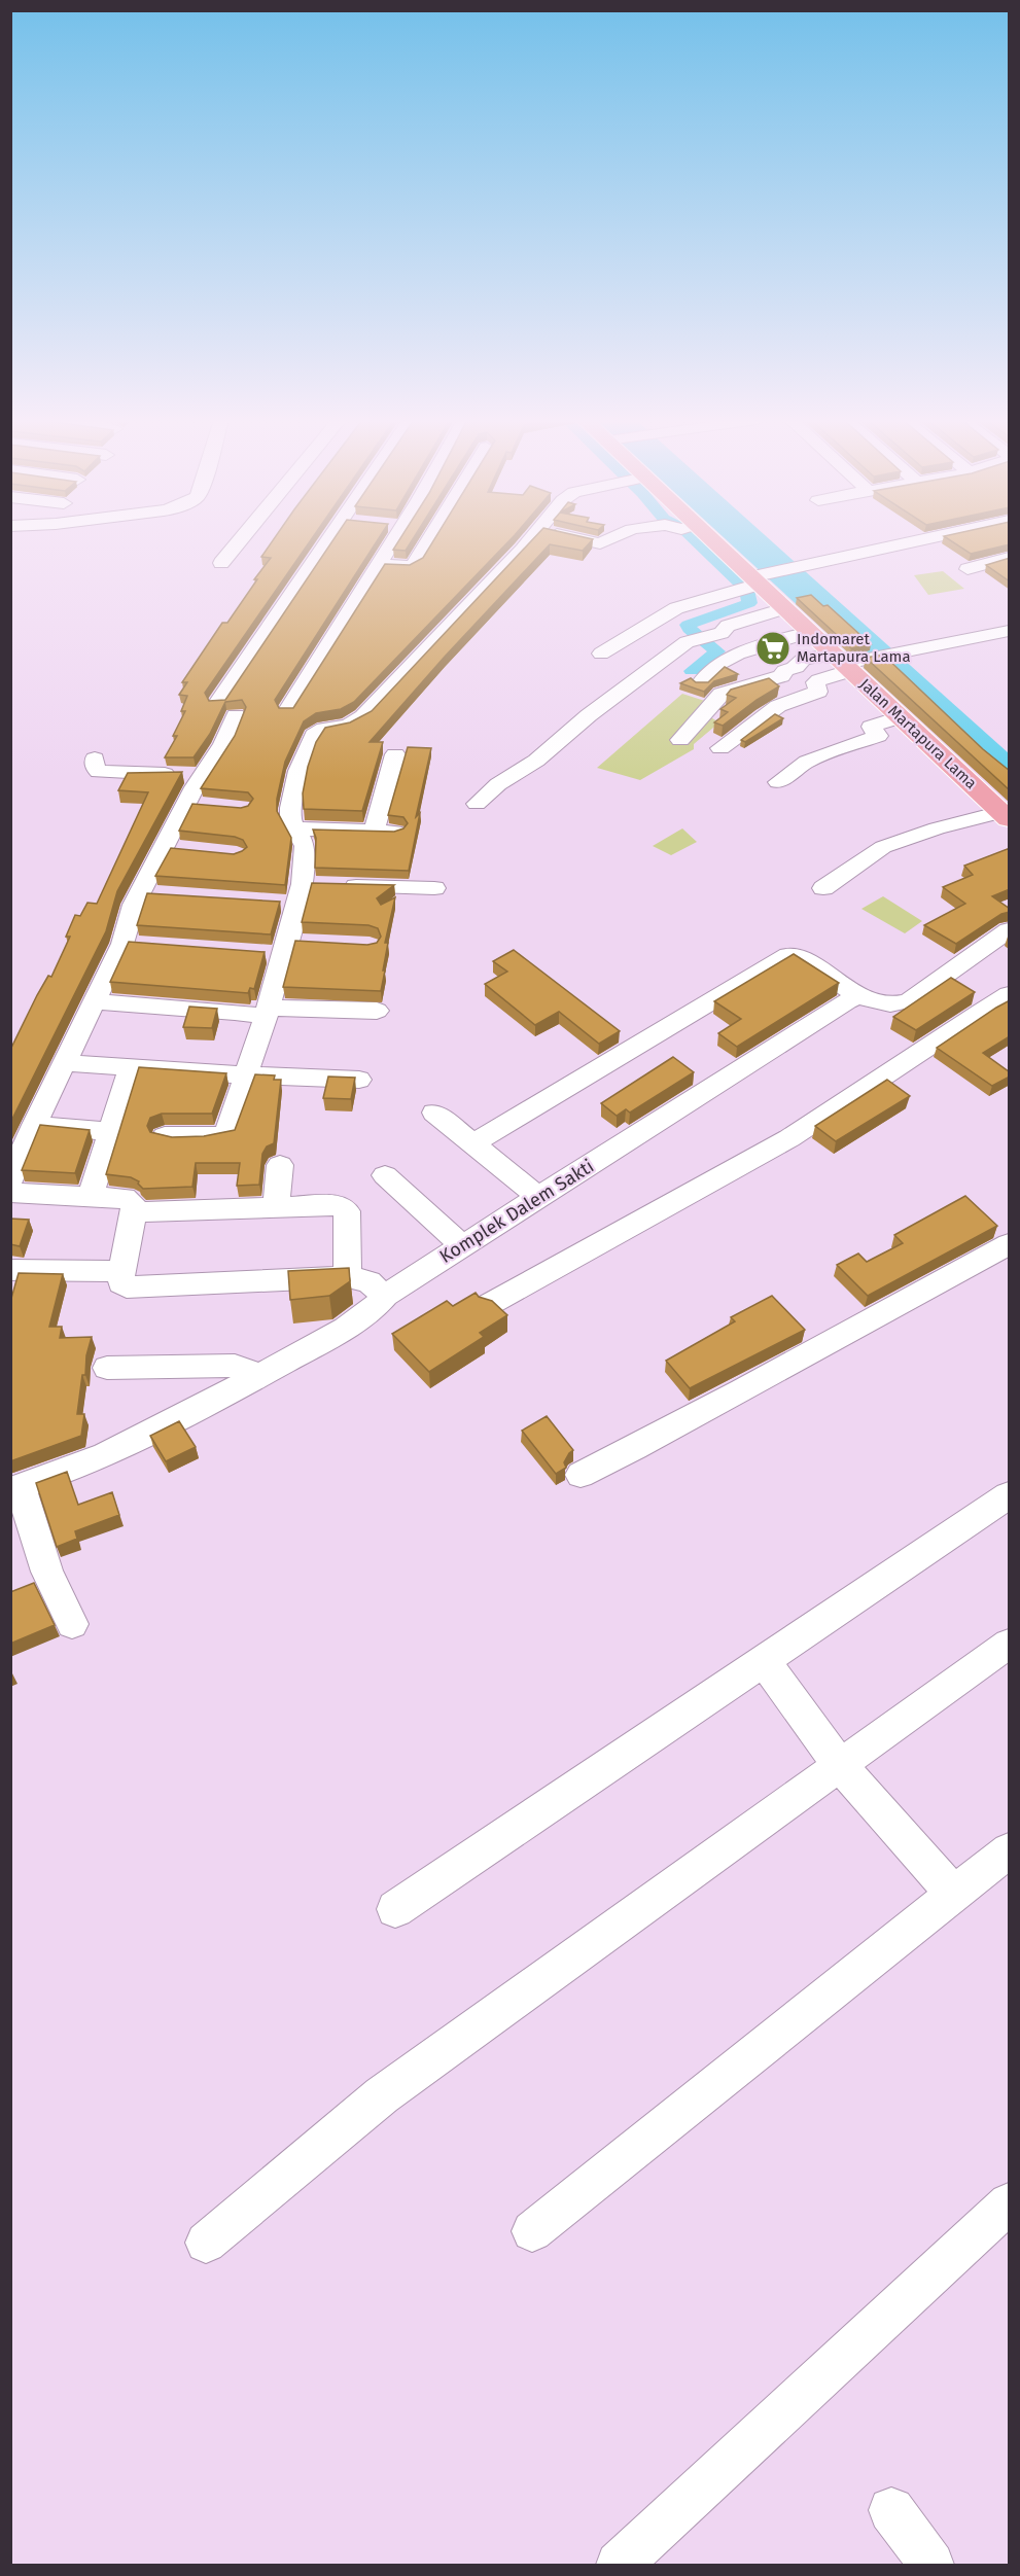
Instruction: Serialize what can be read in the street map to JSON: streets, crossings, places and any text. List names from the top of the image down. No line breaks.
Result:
{"streets":{"main road":["Jalan Martapura Lama"],"street":["Komplek Dalem Sakti"]},"places":{"supermarket":["Indomaret Martapura Lama"]}}
